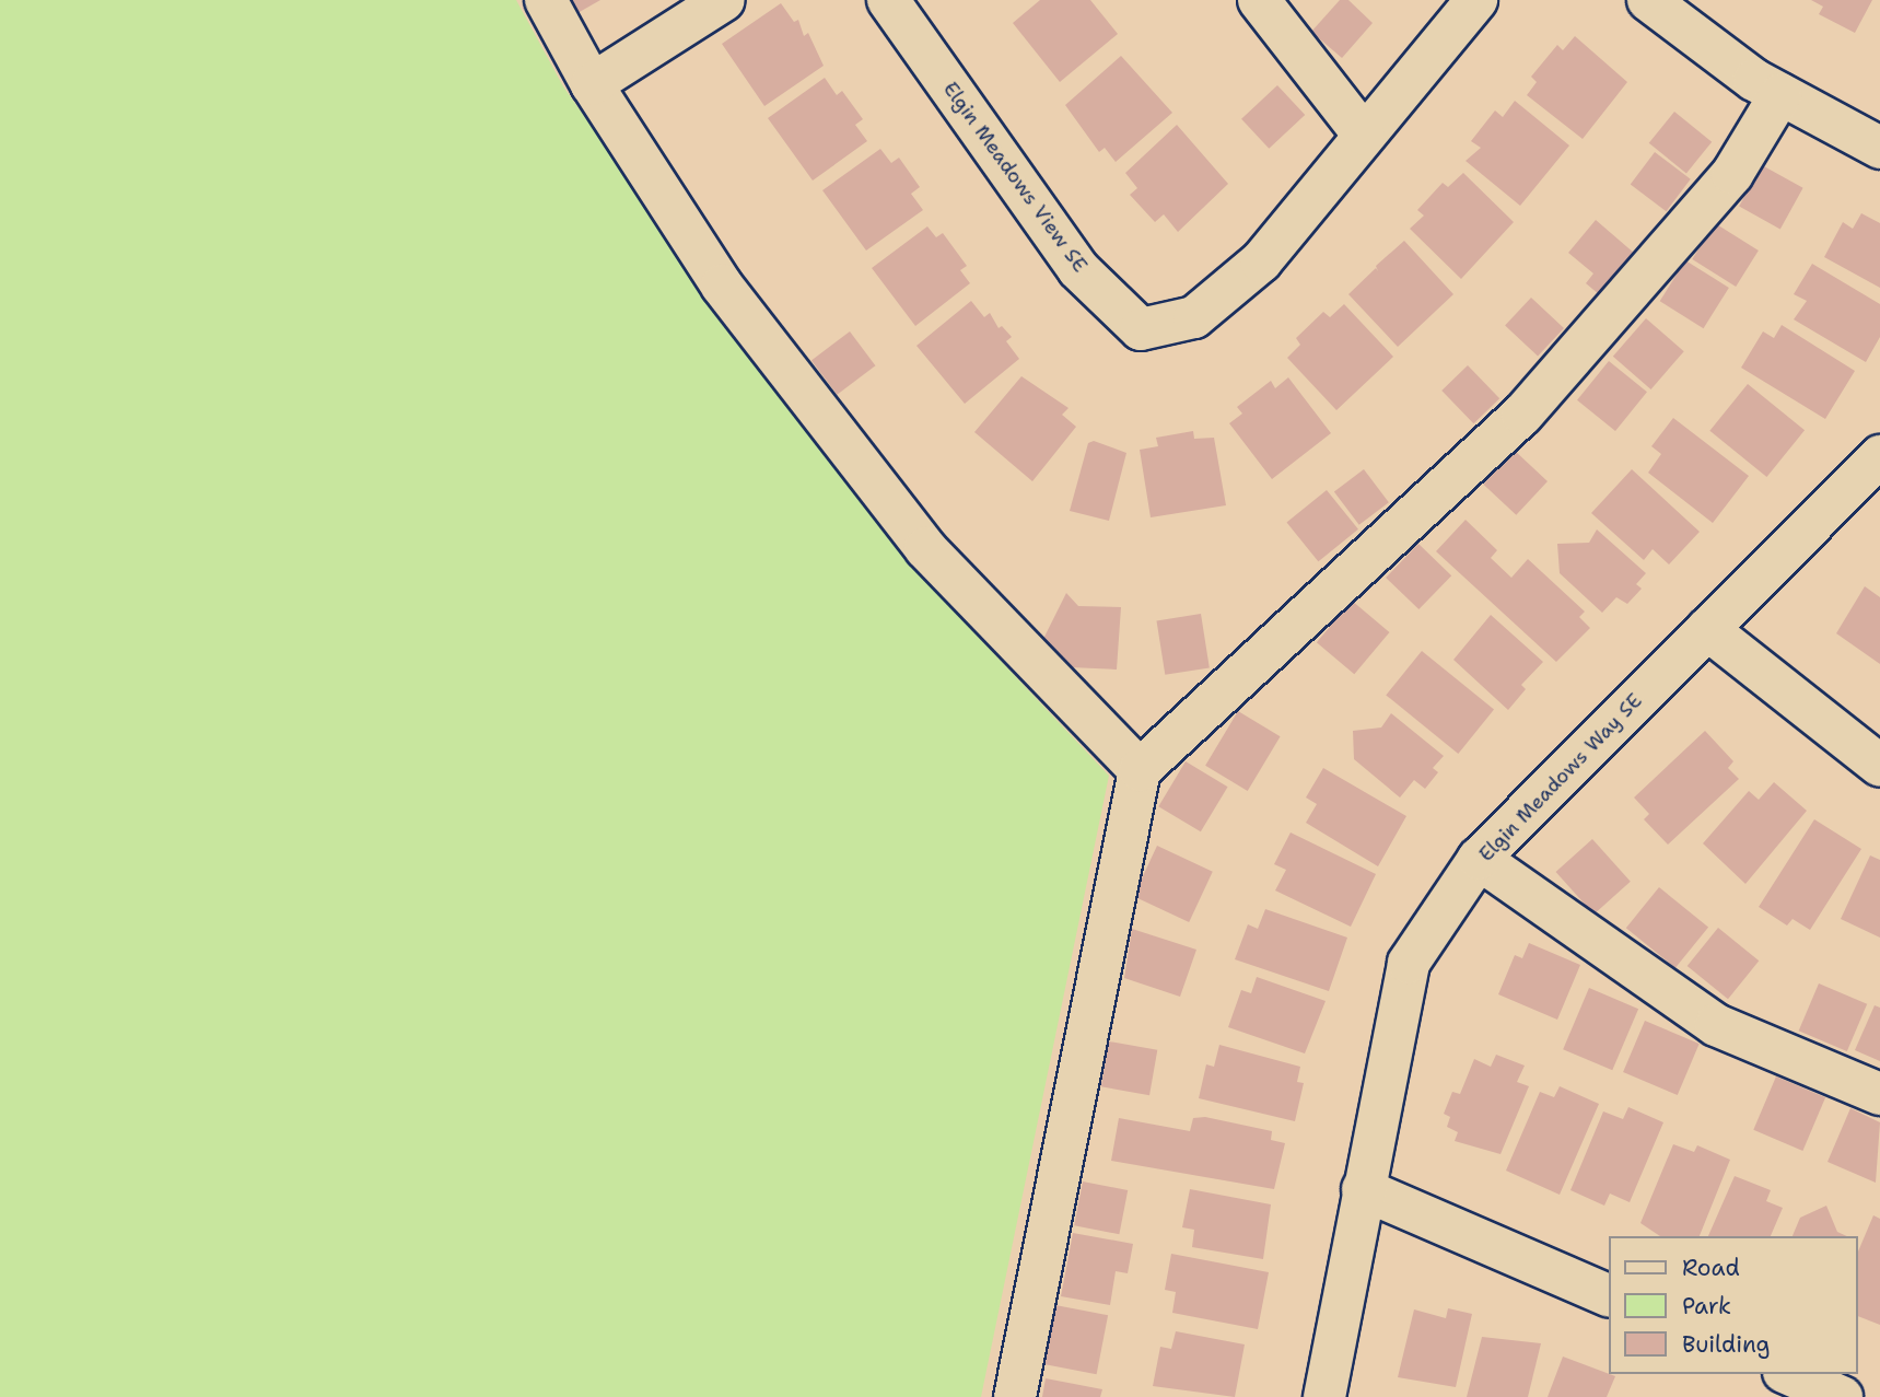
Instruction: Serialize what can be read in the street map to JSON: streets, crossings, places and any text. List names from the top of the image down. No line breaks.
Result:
{"streets":{"street":["Elgin Meadows View SE","Elgin Meadows Way SE"]},"legend":["Road","Park","Building"]}
